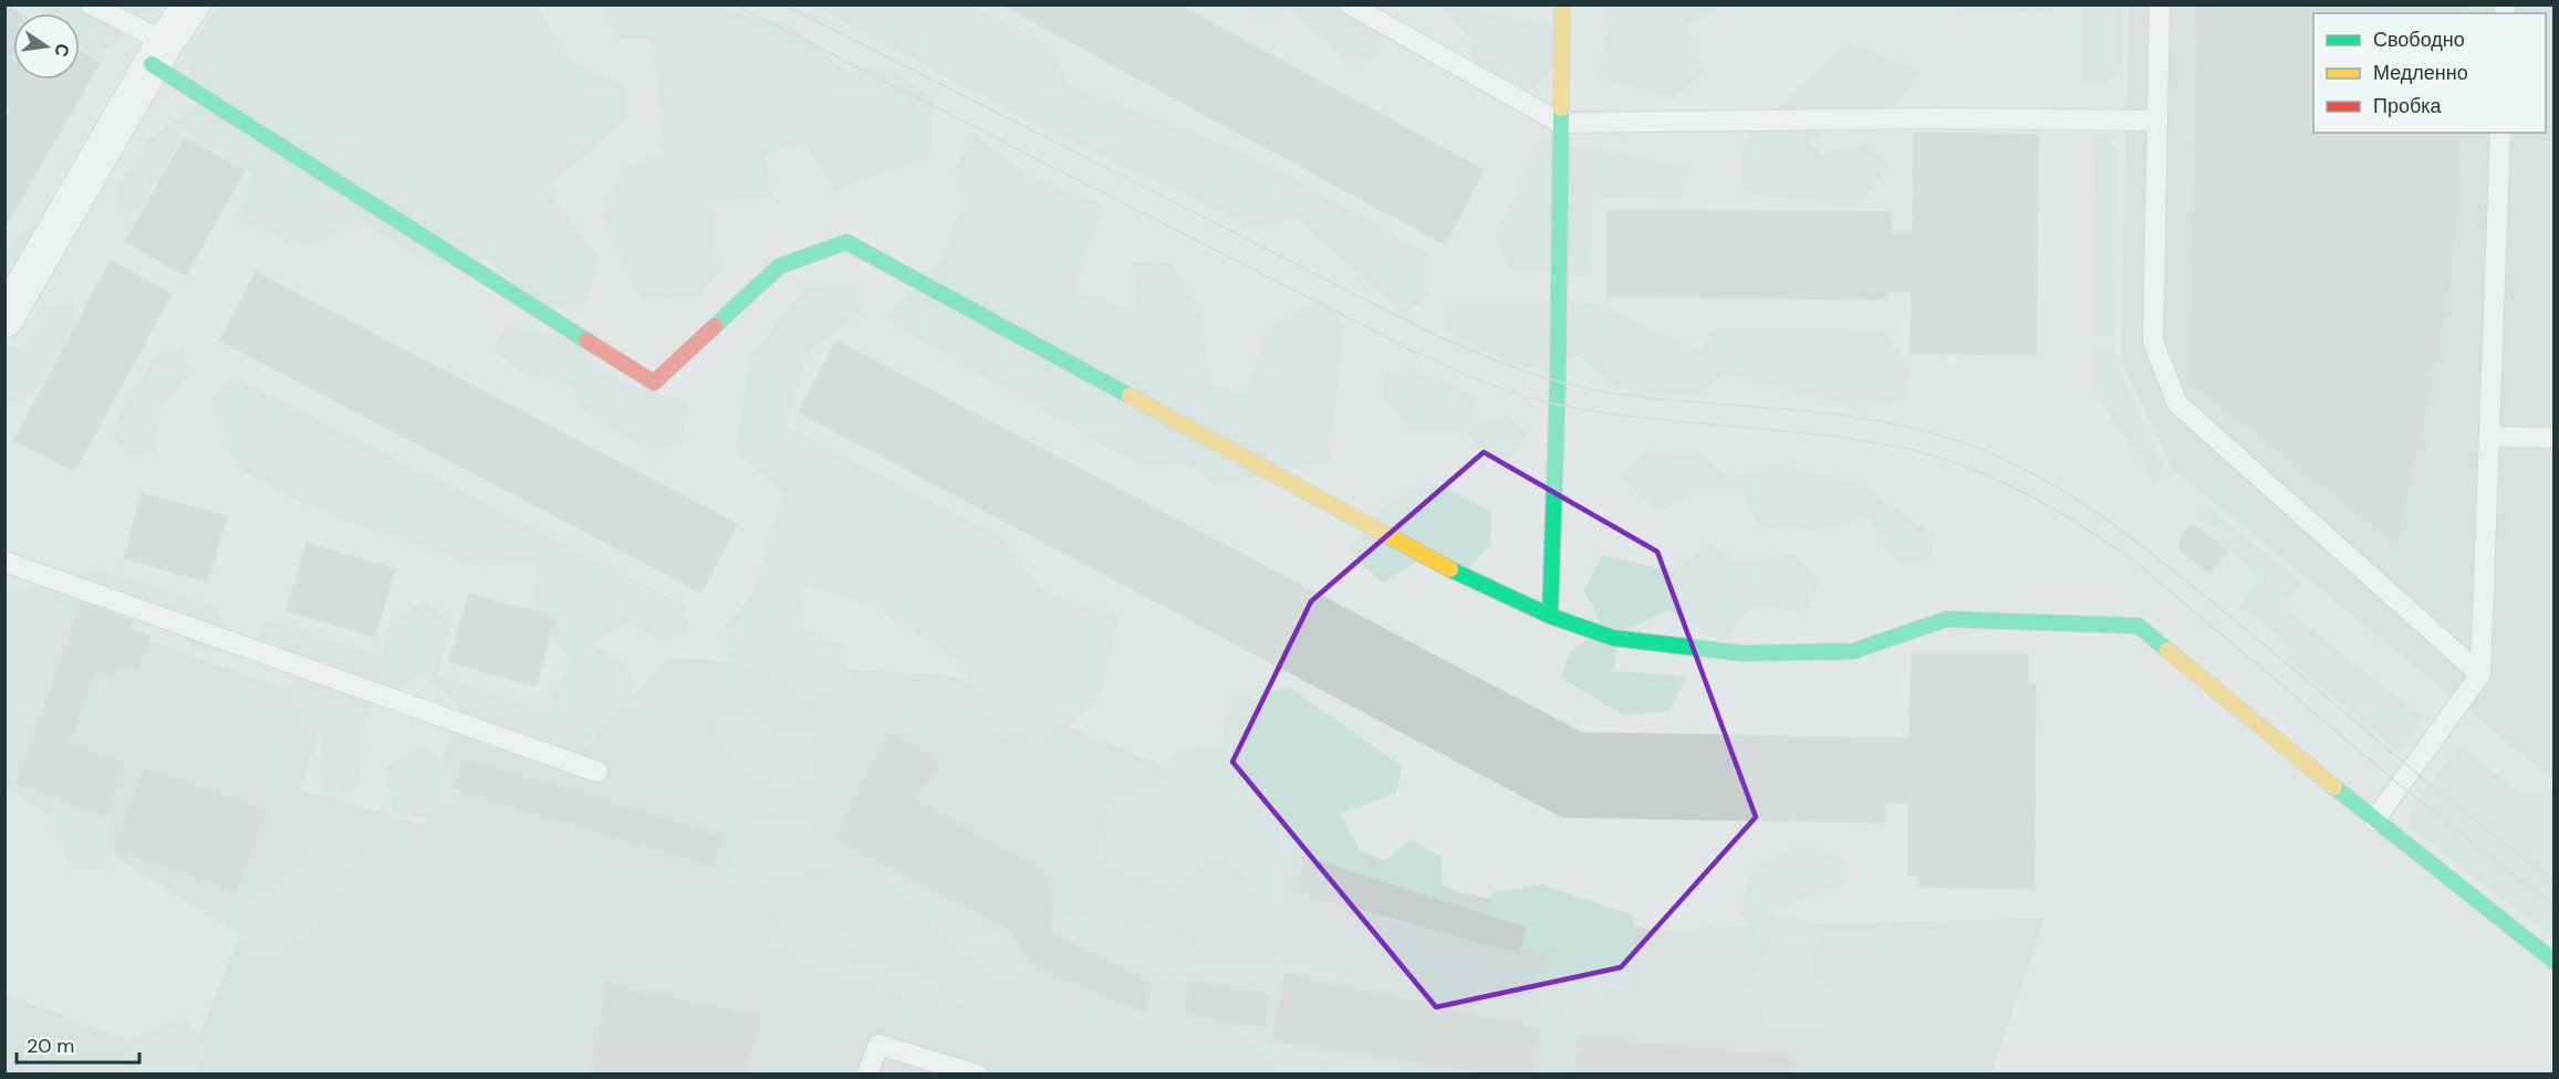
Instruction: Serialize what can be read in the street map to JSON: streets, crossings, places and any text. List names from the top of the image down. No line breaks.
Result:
{"legend":["Свободно","Медленно","Пробка"],"scale_bar":"20 m","north":"right"}
